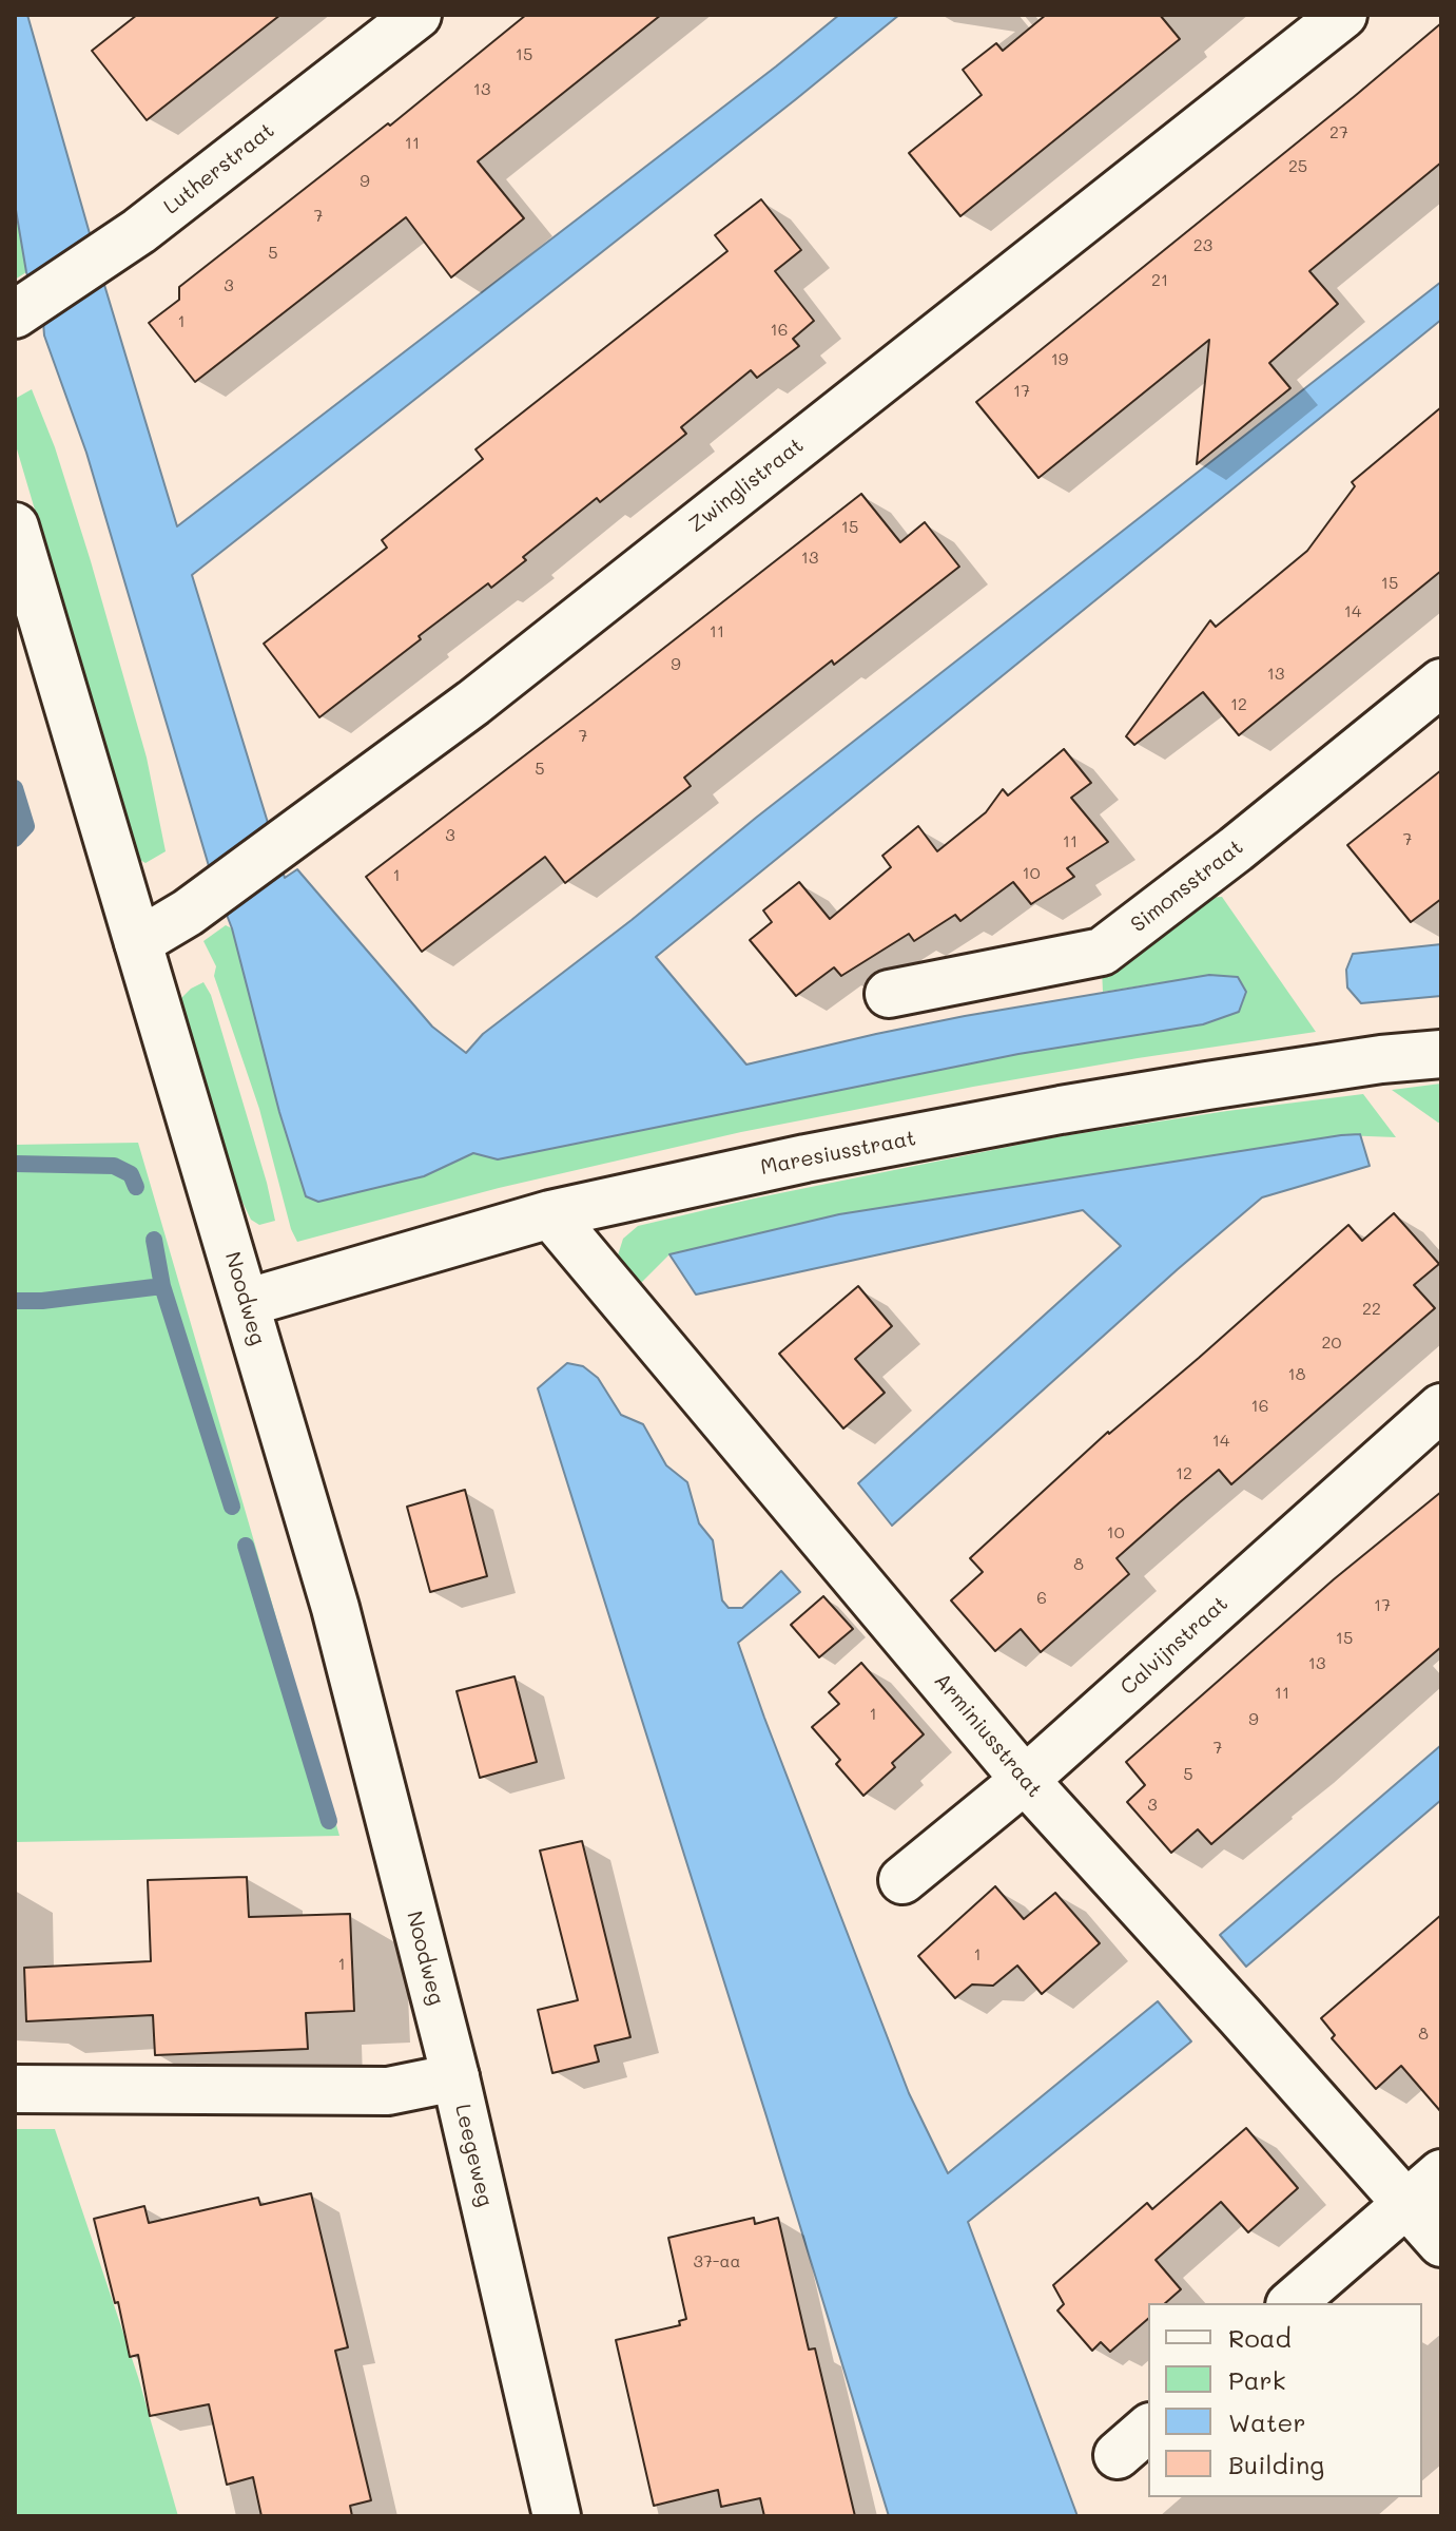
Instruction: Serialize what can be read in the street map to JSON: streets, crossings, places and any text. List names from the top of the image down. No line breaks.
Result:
{"streets":{"street":["Lutherstraat","Zwinglistraat","Simonsstraat","Maresiusstraat","Noodweg","Calvijnstraat","Arminiusstraat","Leegeweg"]},"crossings":[["Zwinglistraat","Noodweg"],["Maresiusstraat","Noodweg"],["Maresiusstraat","Arminiusstraat"],["Noodweg","Leegeweg"],["Calvijnstraat","Arminiusstraat"]],"house_numbers":["15","13","27","11","25","9","7","23","5","21","3","1","16","19","17","15","13","15","14","11","9","13","12","7","5","3","7","11","10","1","22","20","18","16","14","12","10","8","6","17","15","13","11","1","9","7","5","3","1","1","8","37-aa"],"legend":["Road","Park","Water","Building"]}
